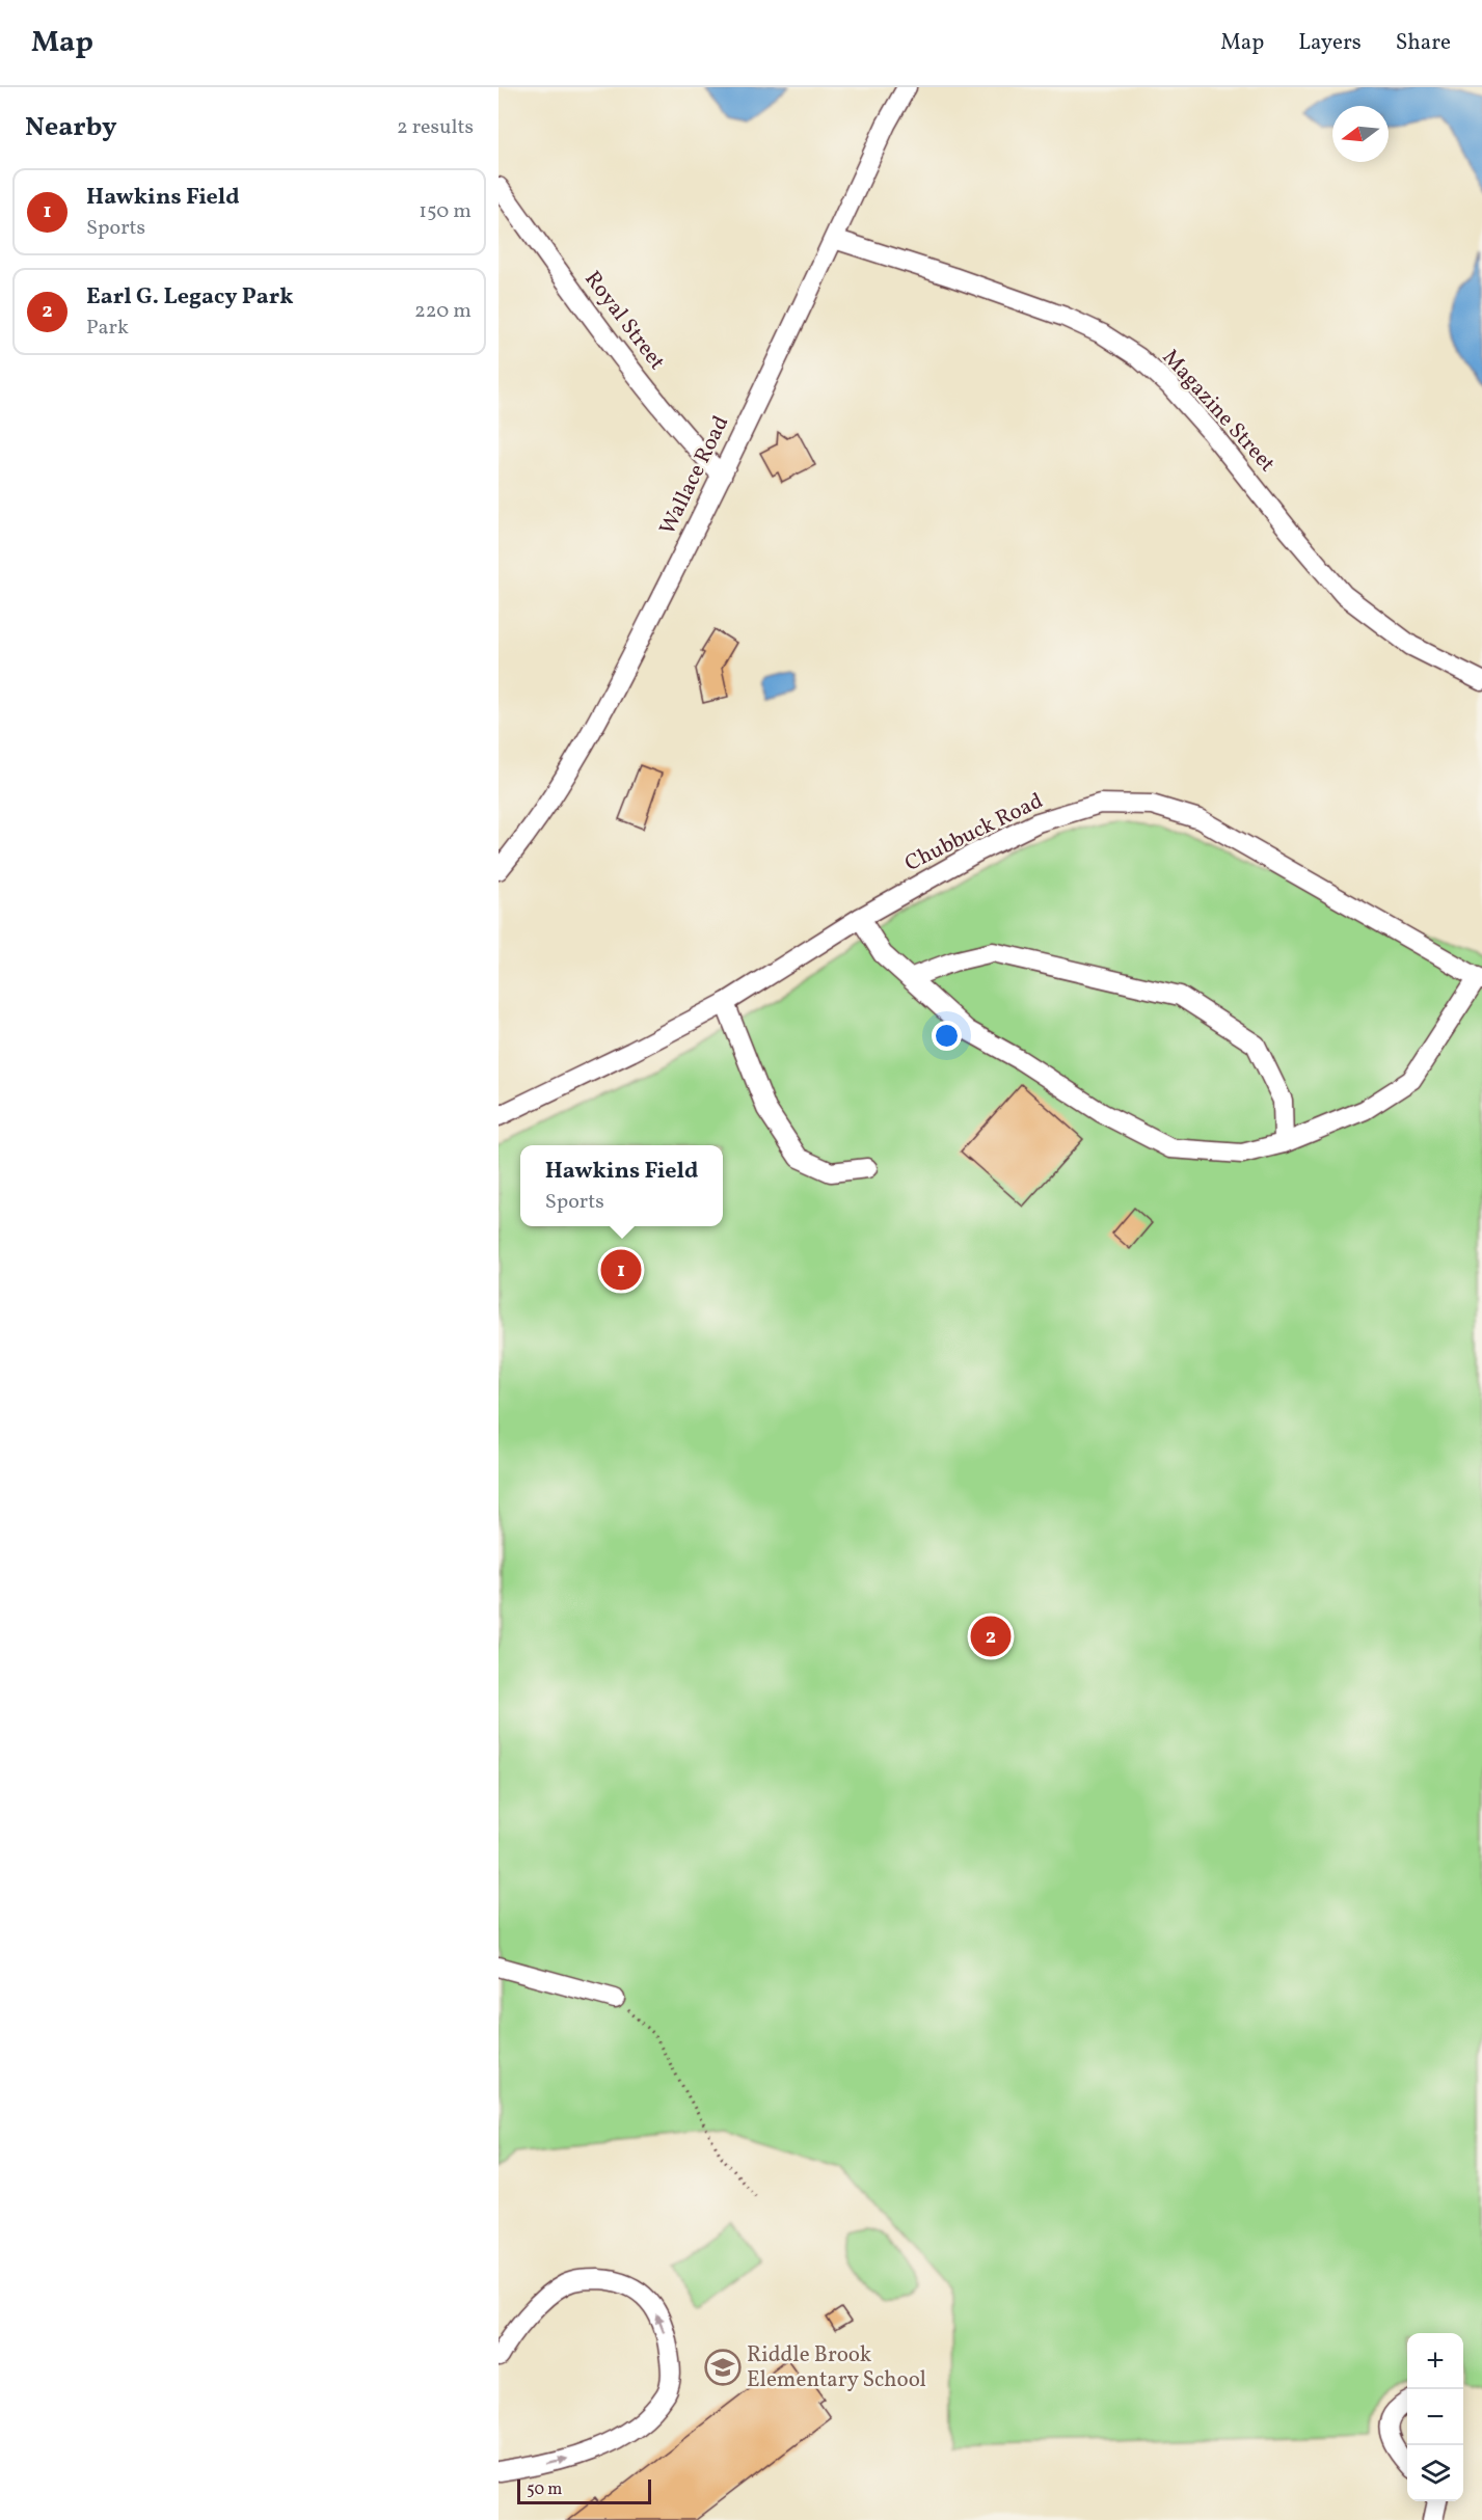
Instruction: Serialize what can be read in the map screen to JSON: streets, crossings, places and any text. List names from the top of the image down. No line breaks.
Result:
{"streets":{"street":["Royal Street","Magazine Street","Wallace Road","Chubbuck Road"]},"crossings":[["Royal Street","Wallace Road"],["Magazine Street","Wallace Road"]],"places":{"school or university":["Riddle Brook Elementary School"]},"scale_bar":"50 m","north":"left","page":{"header":"Map","nav":["Map","Layers","Share"],"heading":["Nearby","2 results"],"list":[{"mark":"1","name":"Hawkins Field","note":"Sports","value":"150 m"},{"mark":"2","name":"Earl G. Legacy Park","note":"Park","value":"220 m"}],"popup":["Hawkins Field","Sports"],"pins":["1","2"],"map_buttons":["+","−"],"scale":"50 m"}}
